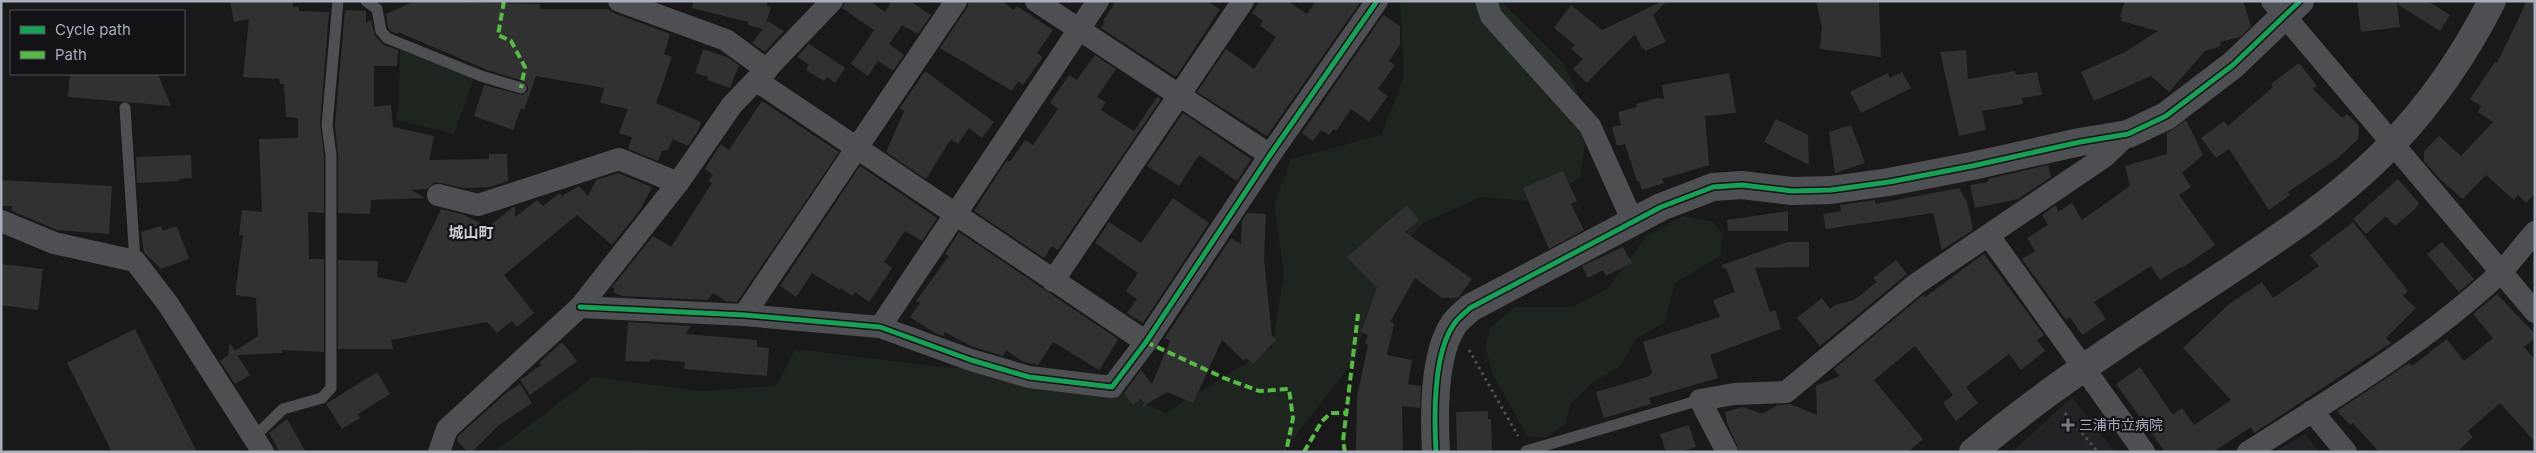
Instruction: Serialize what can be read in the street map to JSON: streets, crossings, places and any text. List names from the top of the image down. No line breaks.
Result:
{"districts":["城山町"],"places":{"health":["三浦市立病院"]},"legend":["Cycle path","Path"]}
